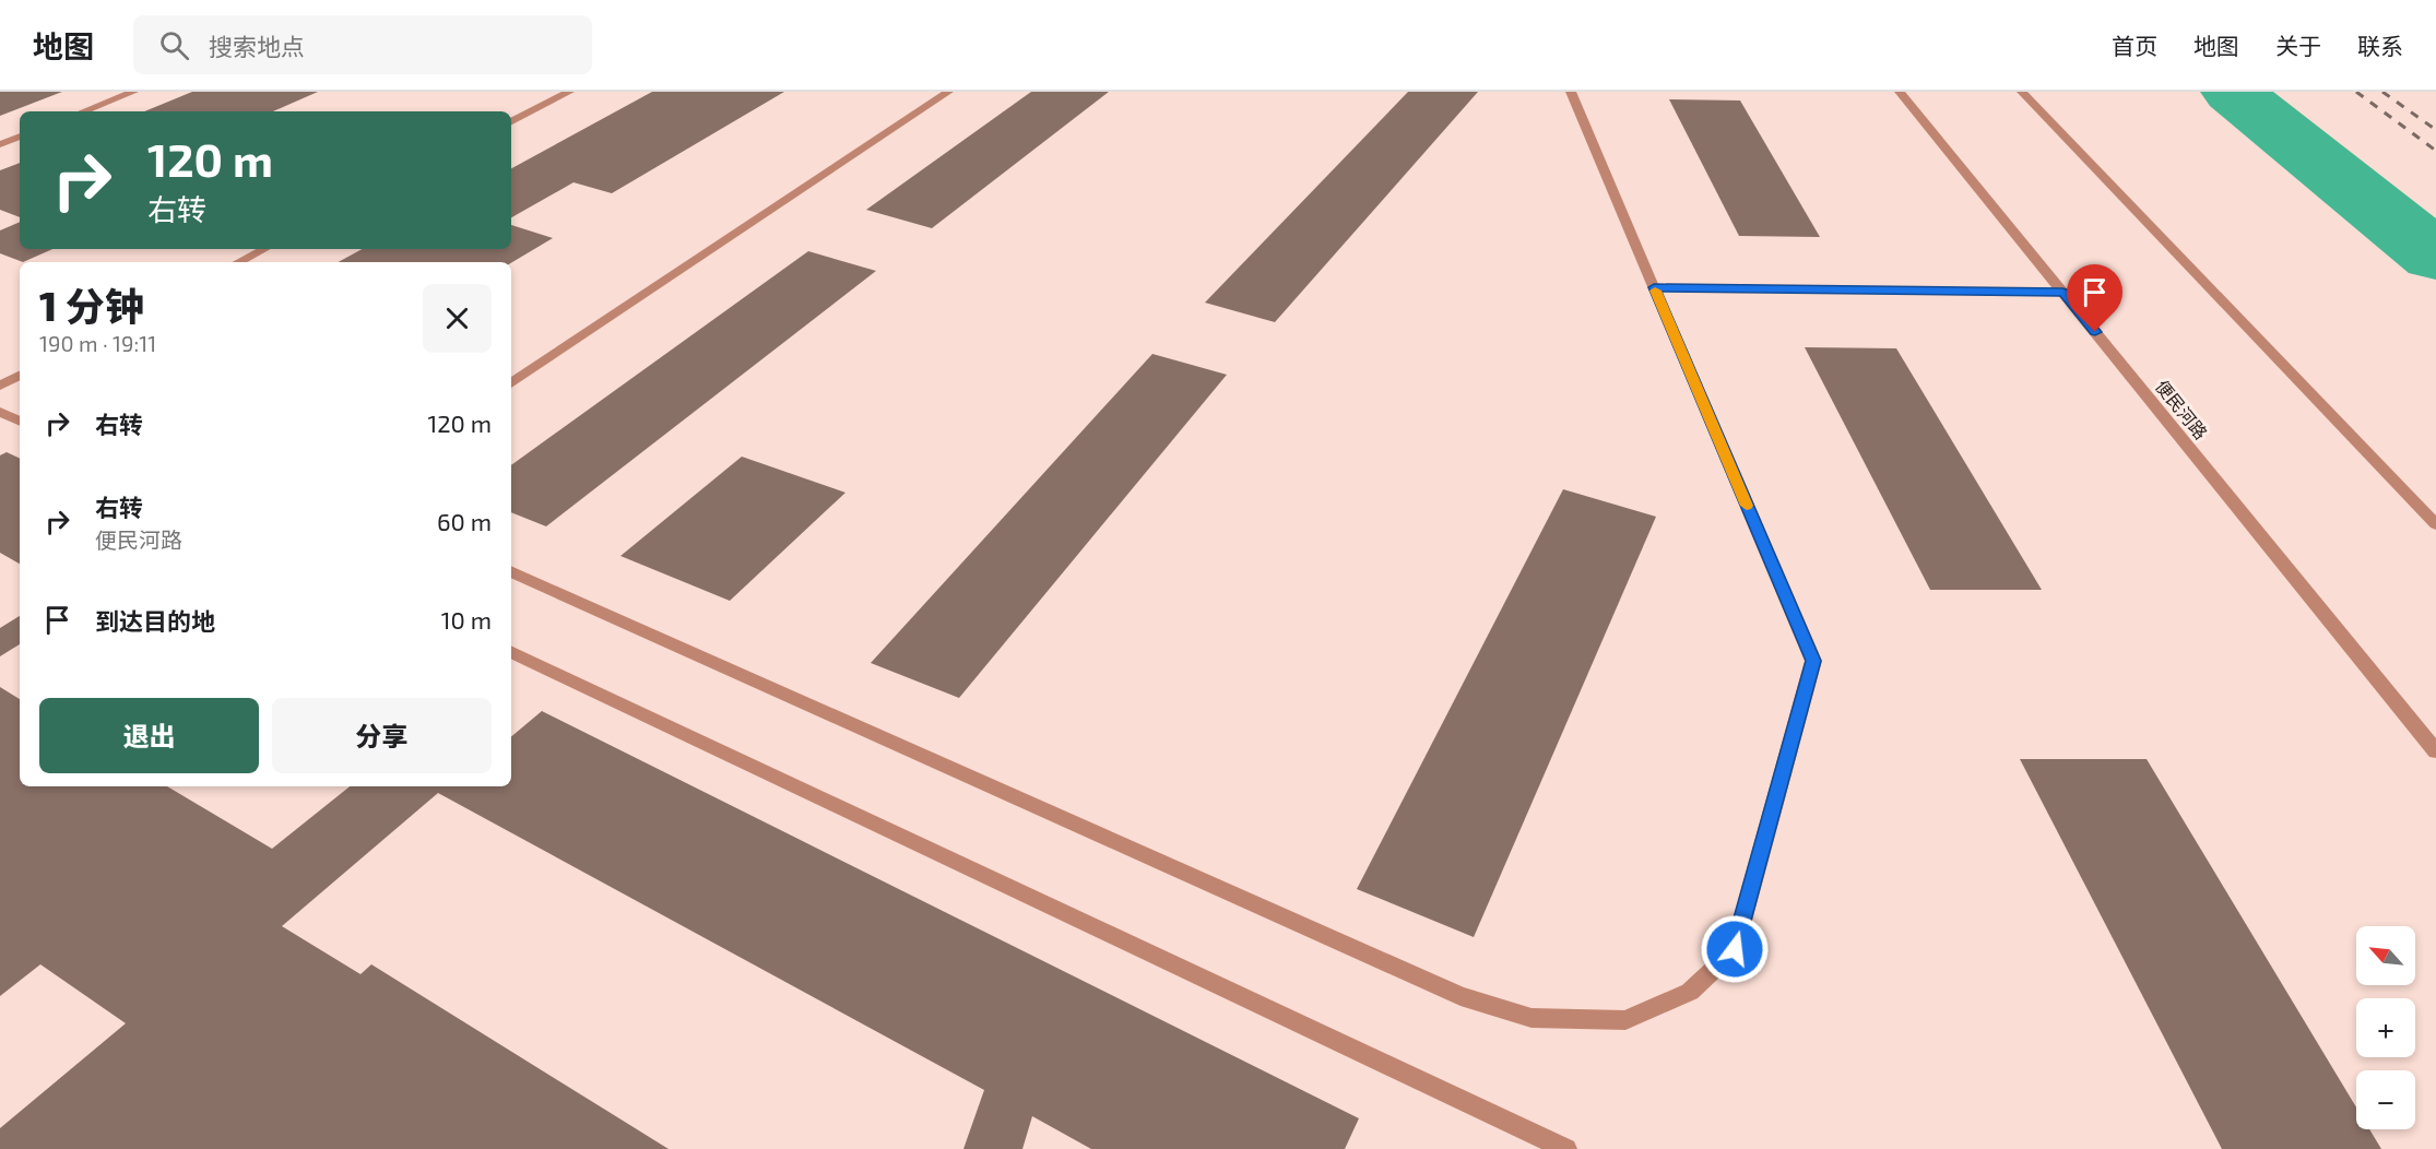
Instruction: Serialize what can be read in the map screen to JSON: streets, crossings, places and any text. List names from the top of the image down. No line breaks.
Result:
{"streets":{"street":["便民河路"]},"north":"top left","page":{"header":"地图","search":"搜索地点","nav":["首页","地图","关于","联系"],"turn":["120 m","右转"],"heading":["1 分钟","190 m · 19:11"],"list":[{"name":"右转","value":"120 m"},{"name":"右转","note":"便民河路","value":"60 m"},{"name":"到达目的地","value":"10 m"}],"buttons":["退出","分享"],"map_buttons":["+","−"]}}
